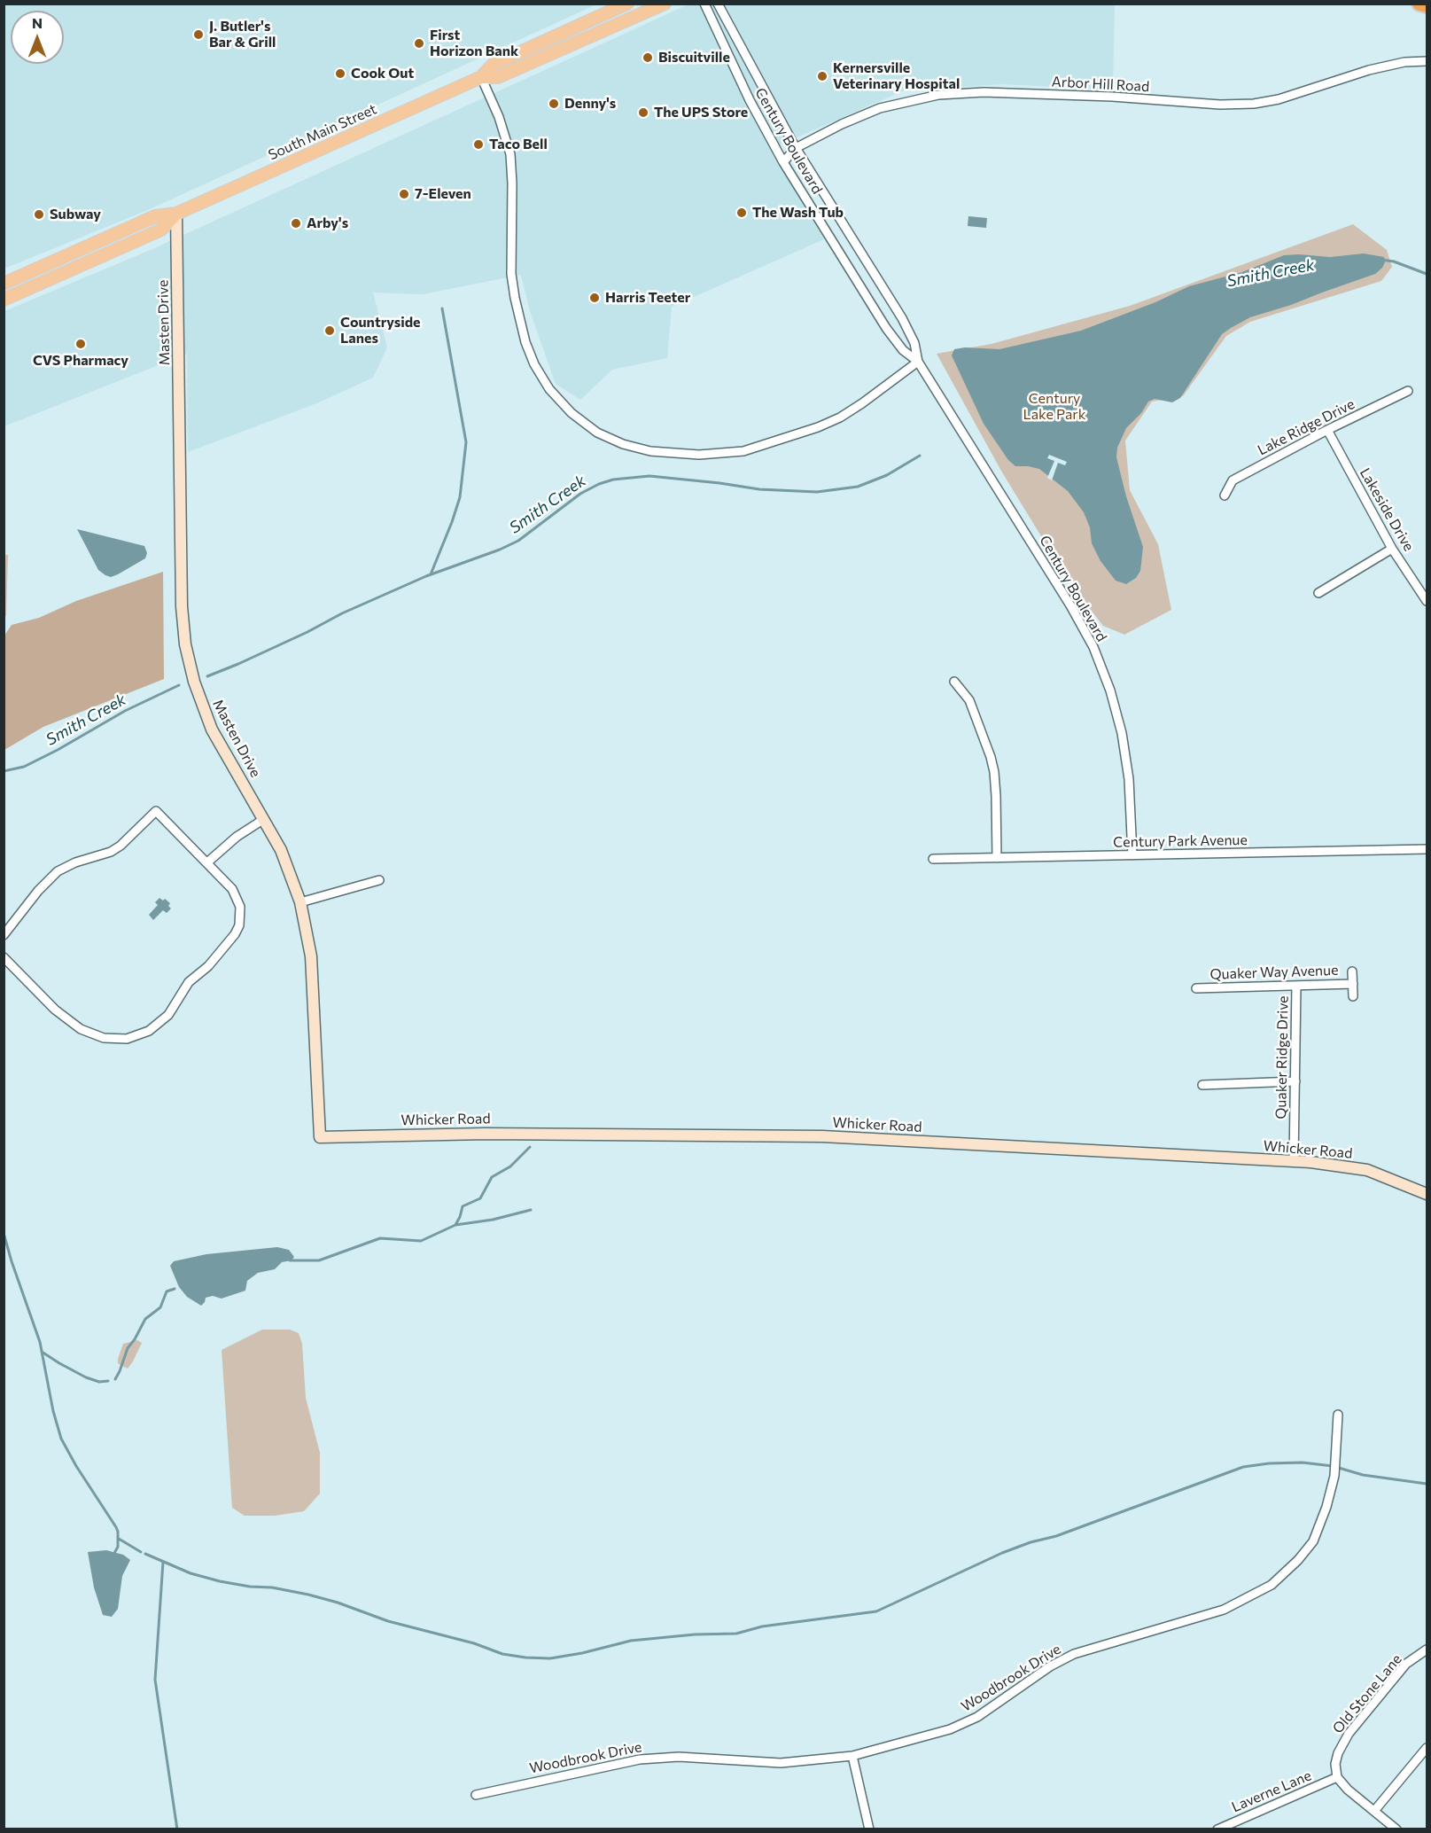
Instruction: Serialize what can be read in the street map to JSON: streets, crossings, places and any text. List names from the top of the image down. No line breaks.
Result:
{"streets":{"main road":["South Main Street"],"street":["Arbor Hill Road","Century Boulevard","Masten Drive","Lake Ridge Drive","Lakeside Drive","Century Park Avenue","Quaker Way Avenue","Quaker Ridge Drive","Whicker Road","Woodbrook Drive","Old Stone Lane","Laverne Lane"]},"crossings":[["Arbor Hill Road","Century Boulevard"],["South Main Street","Masten Drive"],["Century Boulevard","Century Park Avenue"],["Masten Drive","Whicker Road"],["Lake Ridge Drive","Lakeside Drive"],["Quaker Way Avenue","Quaker Ridge Drive"],["Quaker Ridge Drive","Whicker Road"],["Old Stone Lane","Laverne Lane"]],"water":["Smith Creek"],"parks":["Century Lake Park"],"places":["J. Butler's Bar & Grill","First Horizon Bank","Biscuitville","Cook Out","Kernersville Veterinary Hospital","Denny's","The UPS Store","Taco Bell","7-Eleven","The Wash Tub","Subway","Arby's","Harris Teeter","Countryside Lanes","CVS Pharmacy"],"north":"top"}
